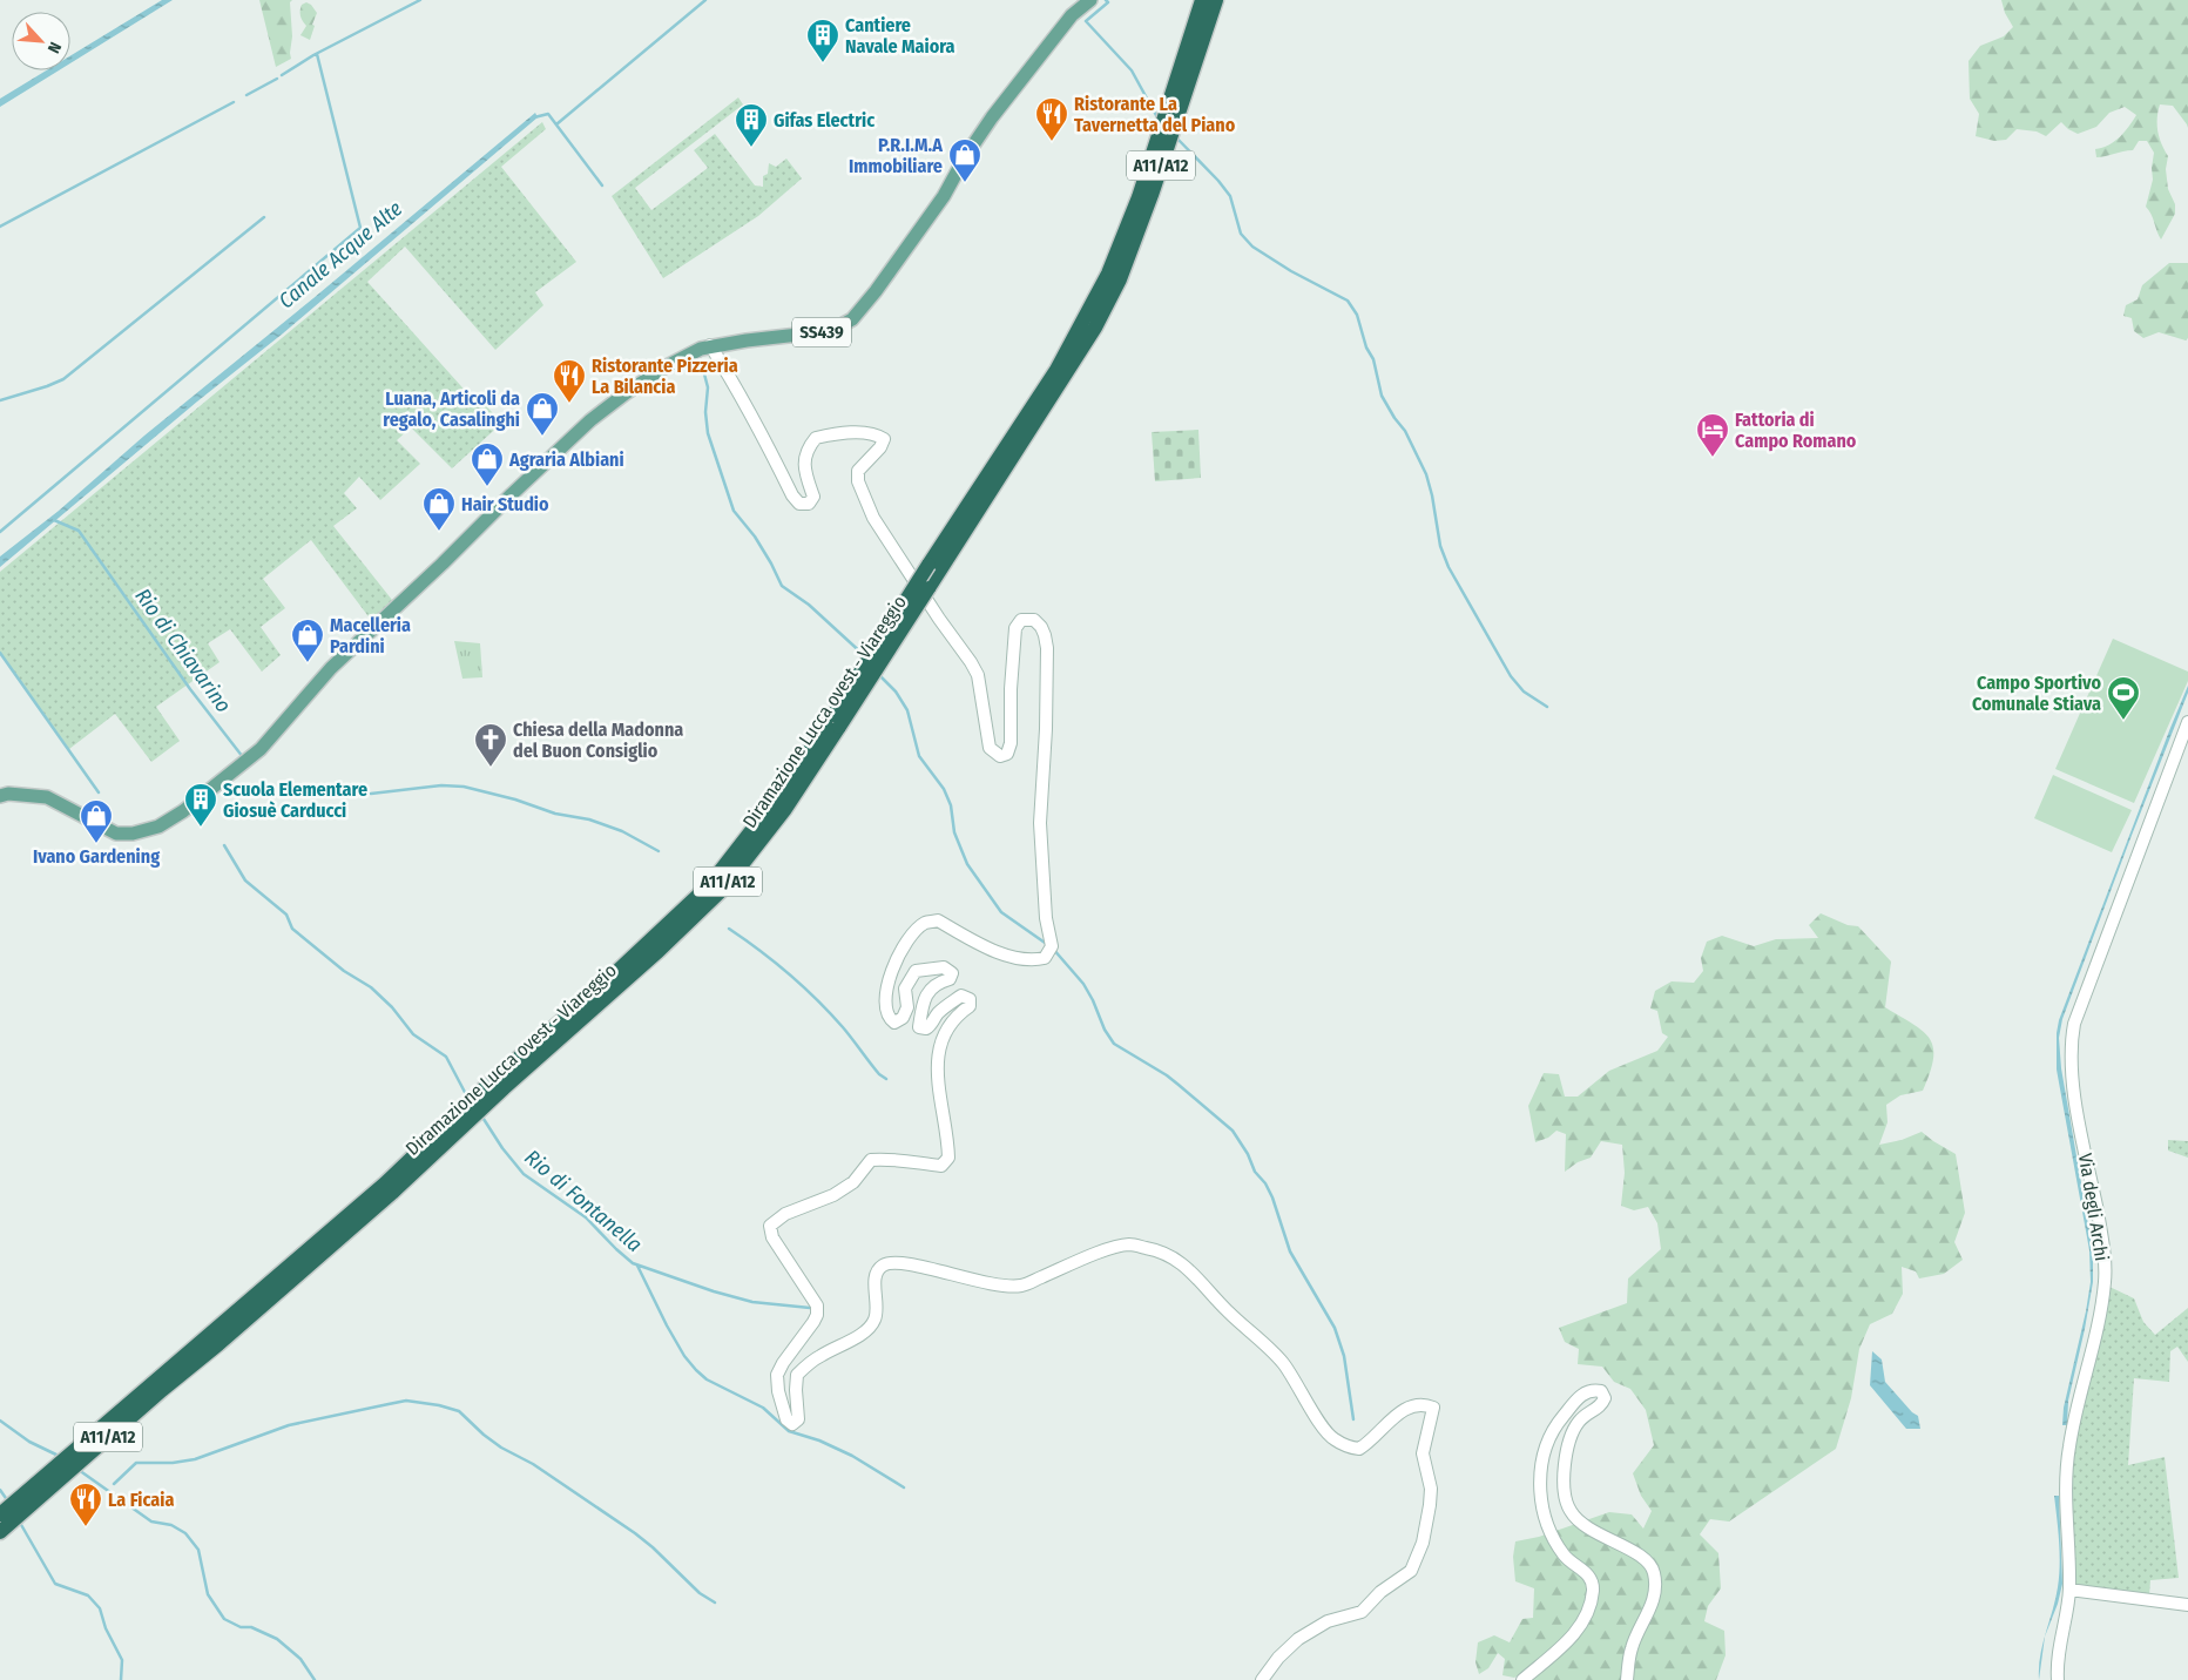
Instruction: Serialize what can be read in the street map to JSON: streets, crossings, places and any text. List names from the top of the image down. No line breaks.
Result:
{"streets":{"highway":["A11/A12","Diramazione Lucca ovest - Viareggio"],"main road":["SS439"],"street":["Via degli Archi"]},"water":["Canale Acque Alte","Rio di Chiavarino","Rio di Fontanella"],"places":{"building":["Cantiere Navale Maiora","Gifas Electric","Scuola Elementare Giosuè Carducci"],"restaurant":["Ristorante La Tavernetta del Piano","Ristorante Pizzeria La Bilancia","La Ficaia"],"shop":["P.R.I.M.A Immobiliare","Luana, Articoli da regalo, Casalinghi","Agraria Albiani","Hair Studio","Macelleria Pardini","Ivano Gardening"],"hotel":["Fattoria di Campo Romano"],"sports":["Campo Sportivo Comunale Stiava"],"church":["Chiesa della Madonna del Buon Consiglio"]},"north":"bottom right"}
